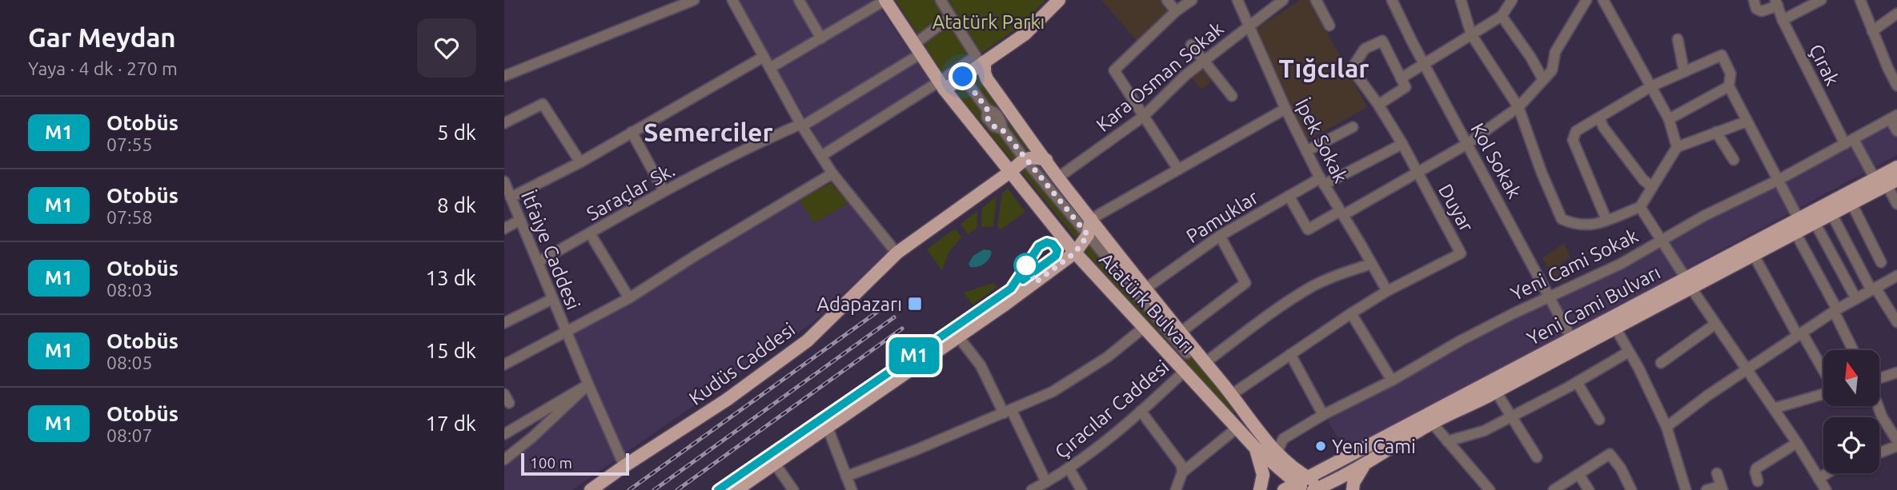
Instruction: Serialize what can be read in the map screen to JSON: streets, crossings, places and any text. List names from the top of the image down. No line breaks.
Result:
{"streets":{"main road":["Atatürk Bulvarı","Yeni Cami Bulvarı","Kudüs Caddesi"],"street":["Çırak","Kara Osman Sokak","İpek Sokak","Kol Sokak","Saraçlar Sk.","Duyar","Pamuklar","İtfaiye Caddesi","Yeni Cami Sokak","Çıracılar Caddesi"]},"crossings":[["Çırak","Yeni Cami Sokak"],["Çırak","Yeni Cami Bulvarı"],["Kara Osman Sokak","İpek Sokak"],["Kara Osman Sokak","Atatürk Bulvarı"],["İpek Sokak","Duyar"],["İpek Sokak","Pamuklar"],["Kol Sokak","Yeni Cami Sokak"],["Kol Sokak","Yeni Cami Bulvarı"],["Saraçlar Sk.","İtfaiye Caddesi"],["Saraçlar Sk.","Atatürk Bulvarı"],["Duyar","Pamuklar"],["Duyar","Atatürk Bulvarı"],["Pamuklar","Atatürk Bulvarı"],["Yeni Cami Sokak","Atatürk Bulvarı"],["Atatürk Bulvarı","Yeni Cami Bulvarı"],["Atatürk Bulvarı","Kudüs Caddesi"],["Atatürk Bulvarı","Çıracılar Caddesi"]],"districts":["Tığcılar","Semerciler"],"parks":["Atatürk Parkı"],"places":{"transit":["Adapazarı"],"other":["Yeni Cami"]},"lines":["bus line M1"],"scale_bar":"100 m","north":"top","page":{"heading":["Gar Meydan","Yaya · 4 dk · 270 m"],"on_map":"M1","list":[{"mark":"M1","name":"Otobüs","note":"07:55","value":"5 dk"},{"mark":"M1","name":"Otobüs","note":"07:58","value":"8 dk"},{"mark":"M1","name":"Otobüs","note":"08:03","value":"13 dk"},{"mark":"M1","name":"Otobüs","note":"08:05","value":"15 dk"},{"mark":"M1","name":"Otobüs","note":"08:07","value":"17 dk"}],"scale":"100 m"}}
